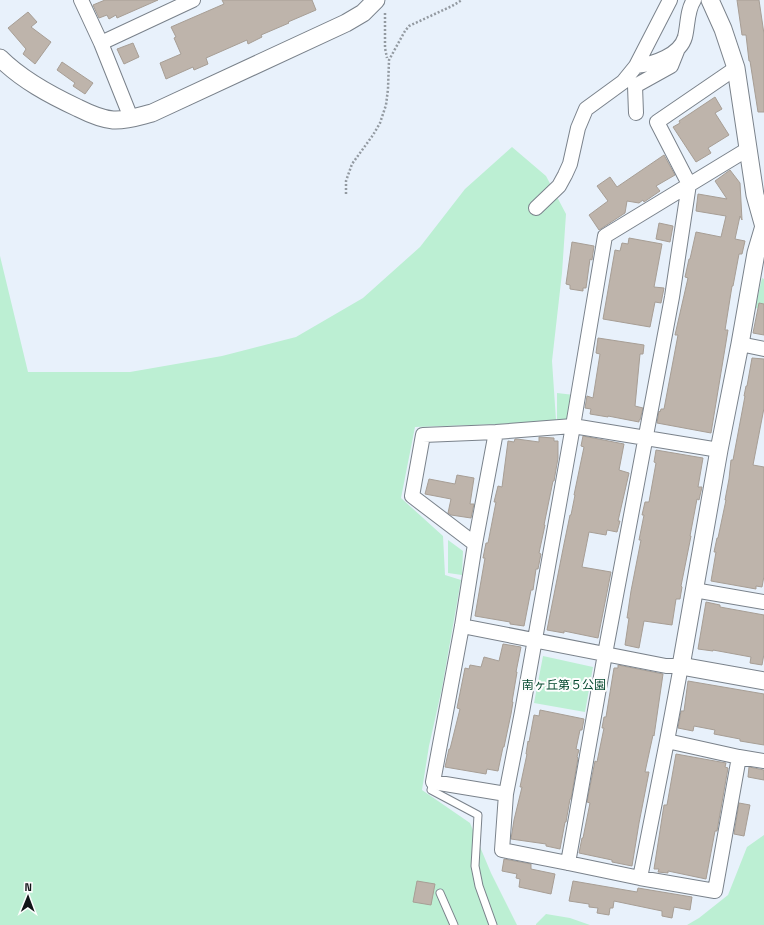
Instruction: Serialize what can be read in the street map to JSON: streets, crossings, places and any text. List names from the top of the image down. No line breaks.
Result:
{"parks":["南ヶ丘第５公園"],"north":"top"}
